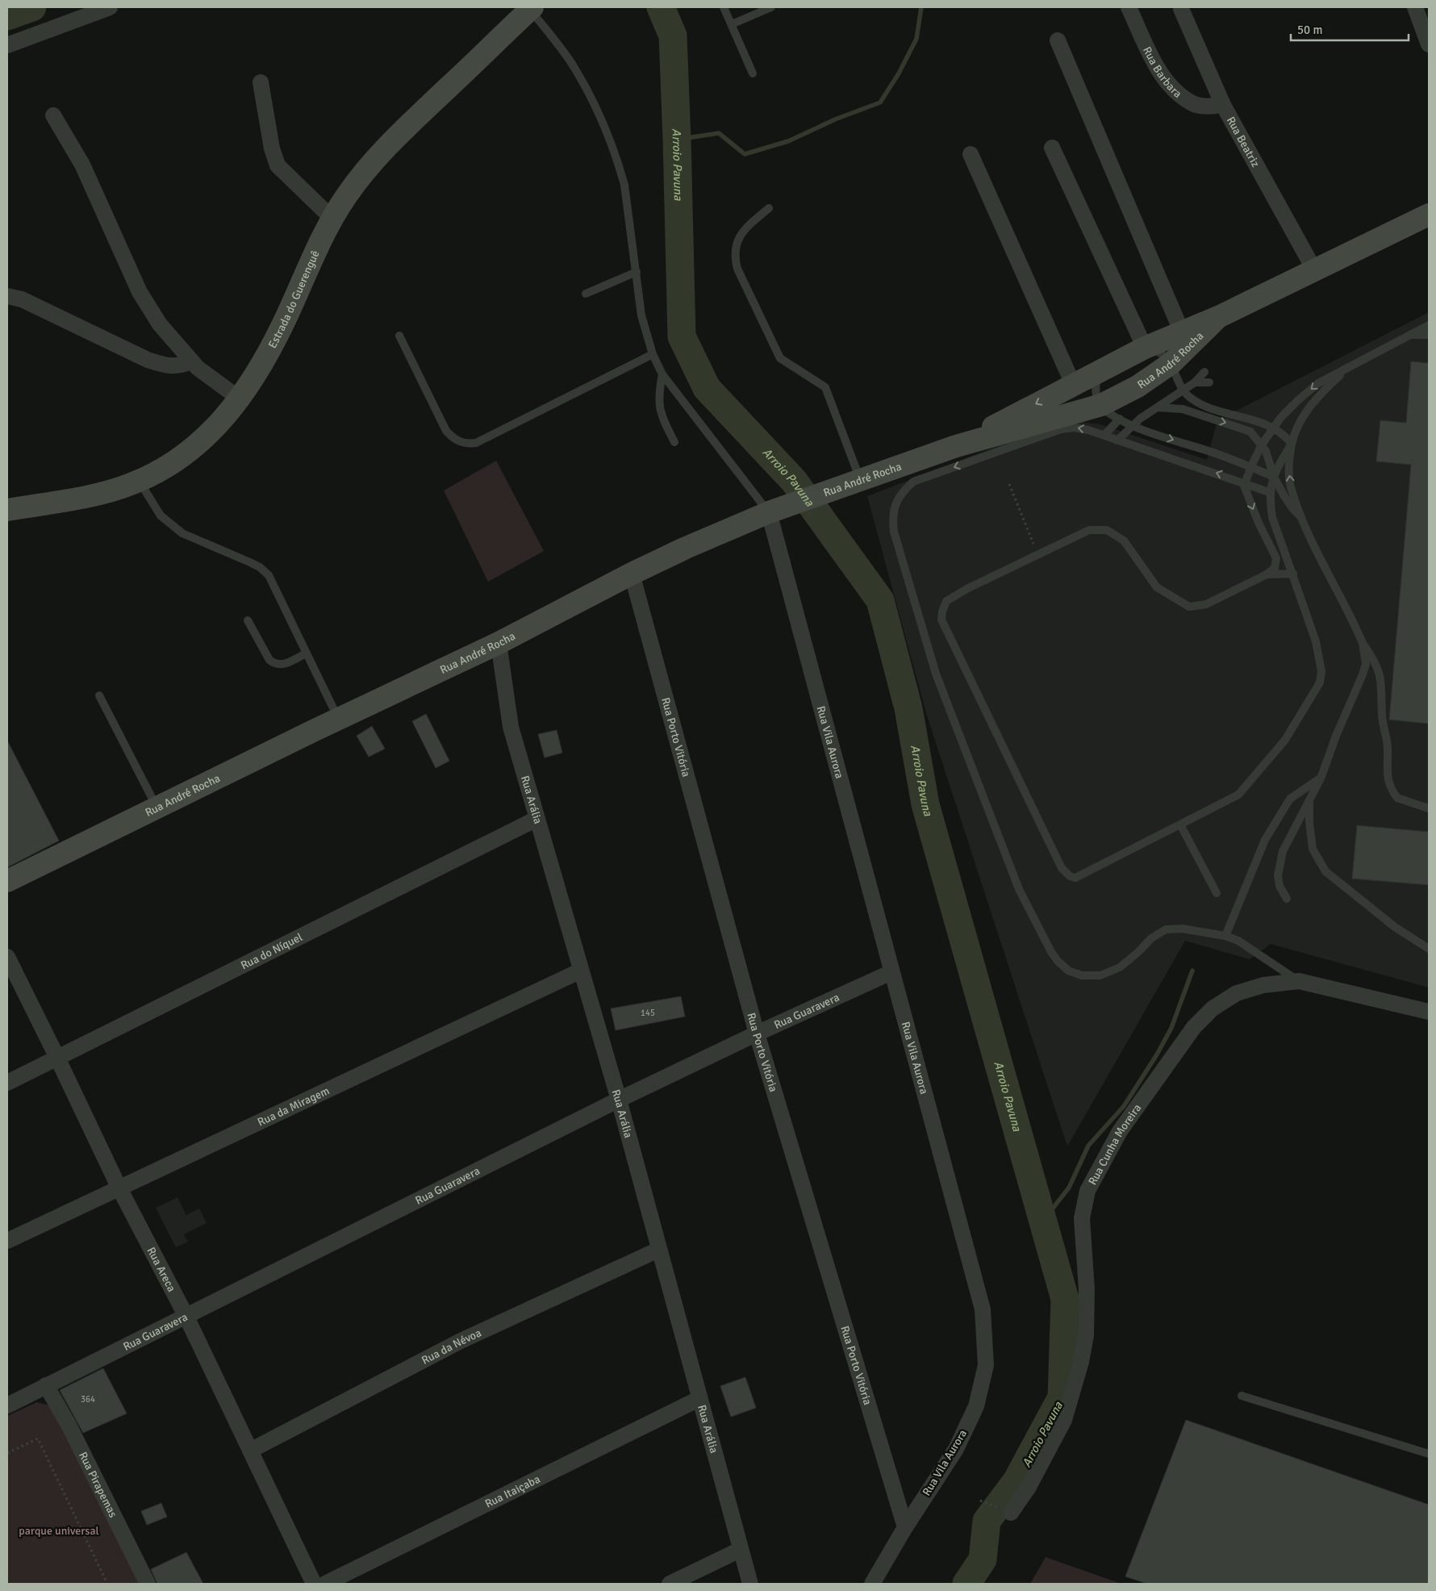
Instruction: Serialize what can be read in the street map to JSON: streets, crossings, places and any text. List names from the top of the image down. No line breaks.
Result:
{"streets":{"main road":["Estrada do Guerenguê","Rua André Rocha"],"street":["Rua Barbara","Rua Beatriz","Rua Porto Vitória","Rua Vila Aurora","Rua Arália","Rua do Níquel","Rua Guaravera","Rua da Miragem","Rua Cunha Moreira","Rua Areca","Rua da Névoa","Rua Pirapemas","Rua Itaiçaba"]},"crossings":[["Rua Barbara","Rua Beatriz"],["Rua Beatriz","Rua André Rocha"],["Rua André Rocha","Rua Porto Vitória"],["Rua André Rocha","Rua Vila Aurora"],["Rua André Rocha","Rua Arália"],["Rua Porto Vitória","Rua Vila Aurora"],["Rua Porto Vitória","Rua Guaravera"],["Rua Vila Aurora","Rua Guaravera"],["Rua Arália","Rua do Níquel"],["Rua Arália","Rua Guaravera"],["Rua Arália","Rua da Miragem"],["Rua Arália","Rua da Névoa"],["Rua Arália","Rua Itaiçaba"],["Rua do Níquel","Rua Areca"],["Rua Guaravera","Rua Areca"],["Rua Guaravera","Rua Pirapemas"],["Rua da Miragem","Rua Areca"],["Rua Areca","Rua da Névoa"]],"water":["Arroio Pavuna"],"parks":["parque universal"],"house_numbers":["145","364"],"scale_bar":"50 m"}
